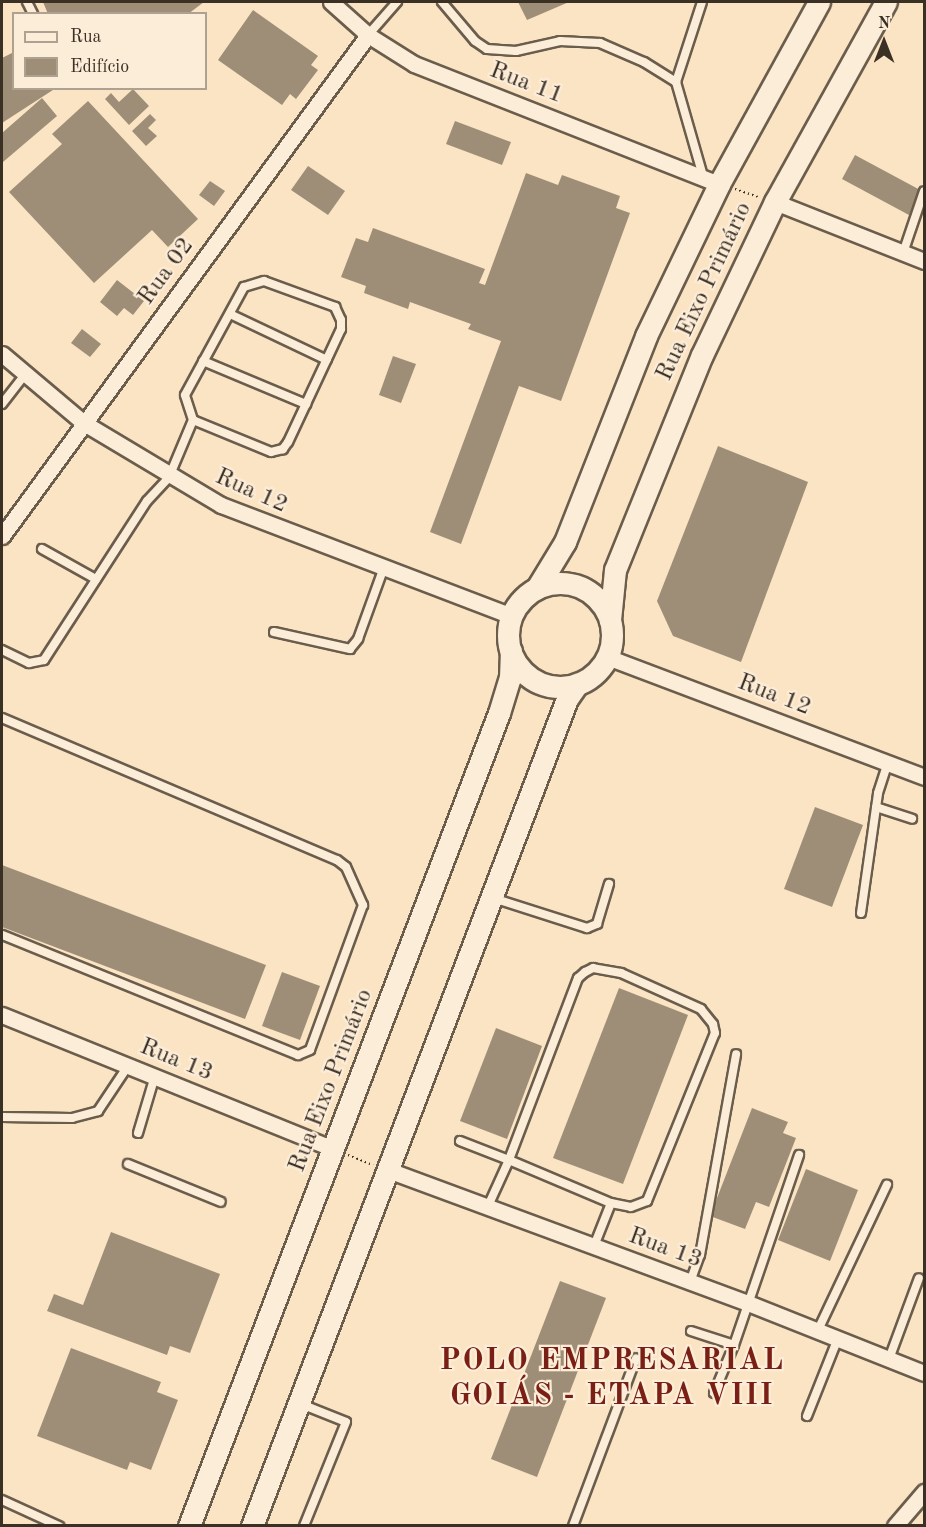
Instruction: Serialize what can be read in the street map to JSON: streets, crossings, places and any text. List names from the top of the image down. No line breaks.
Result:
{"streets":{"street":["Rua 11","Rua 02","Rua Eixo Primário","Rua 12","Rua 13"]},"crossings":[["Rua 11","Rua 02"],["Rua 11","Rua Eixo Primário"],["Rua 02","Rua 12"],["Rua Eixo Primário","Rua 12"],["Rua Eixo Primário","Rua 13"]],"districts":["POLO EMPRESARIAL GOIÁS - ETAPA VIII"],"legend":["Rua","Edifício"],"north":"top"}
